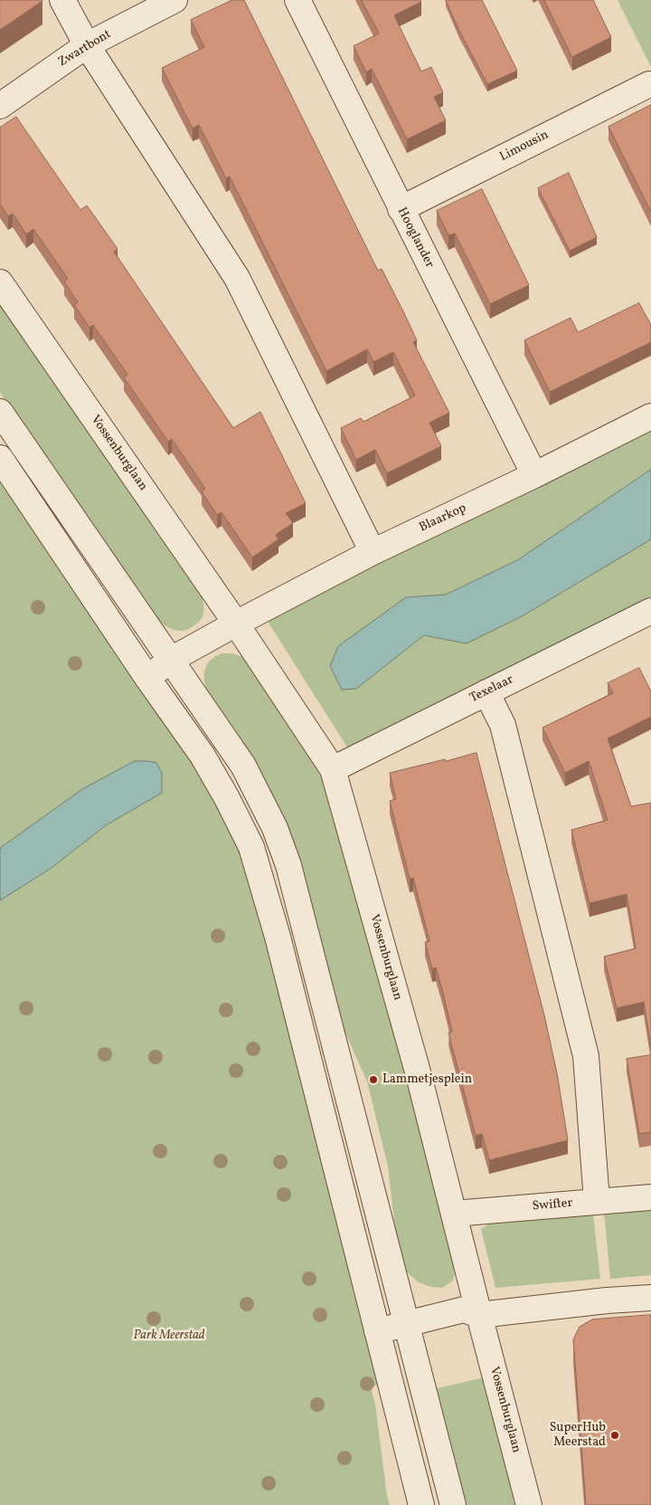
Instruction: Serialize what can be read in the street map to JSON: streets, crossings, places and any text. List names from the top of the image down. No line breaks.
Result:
{"streets":{"street":["Zwartbont","Limousin","Hooglander","Vossenburglaan","Blaarkop","Texelaar","Swifter"]},"crossings":[["Limousin","Hooglander"],["Hooglander","Blaarkop"],["Vossenburglaan","Blaarkop"],["Vossenburglaan","Texelaar"],["Vossenburglaan","Swifter"]],"parks":["Park Meerstad"],"places":["Lammetjesplein","SuperHub Meerstad"]}
